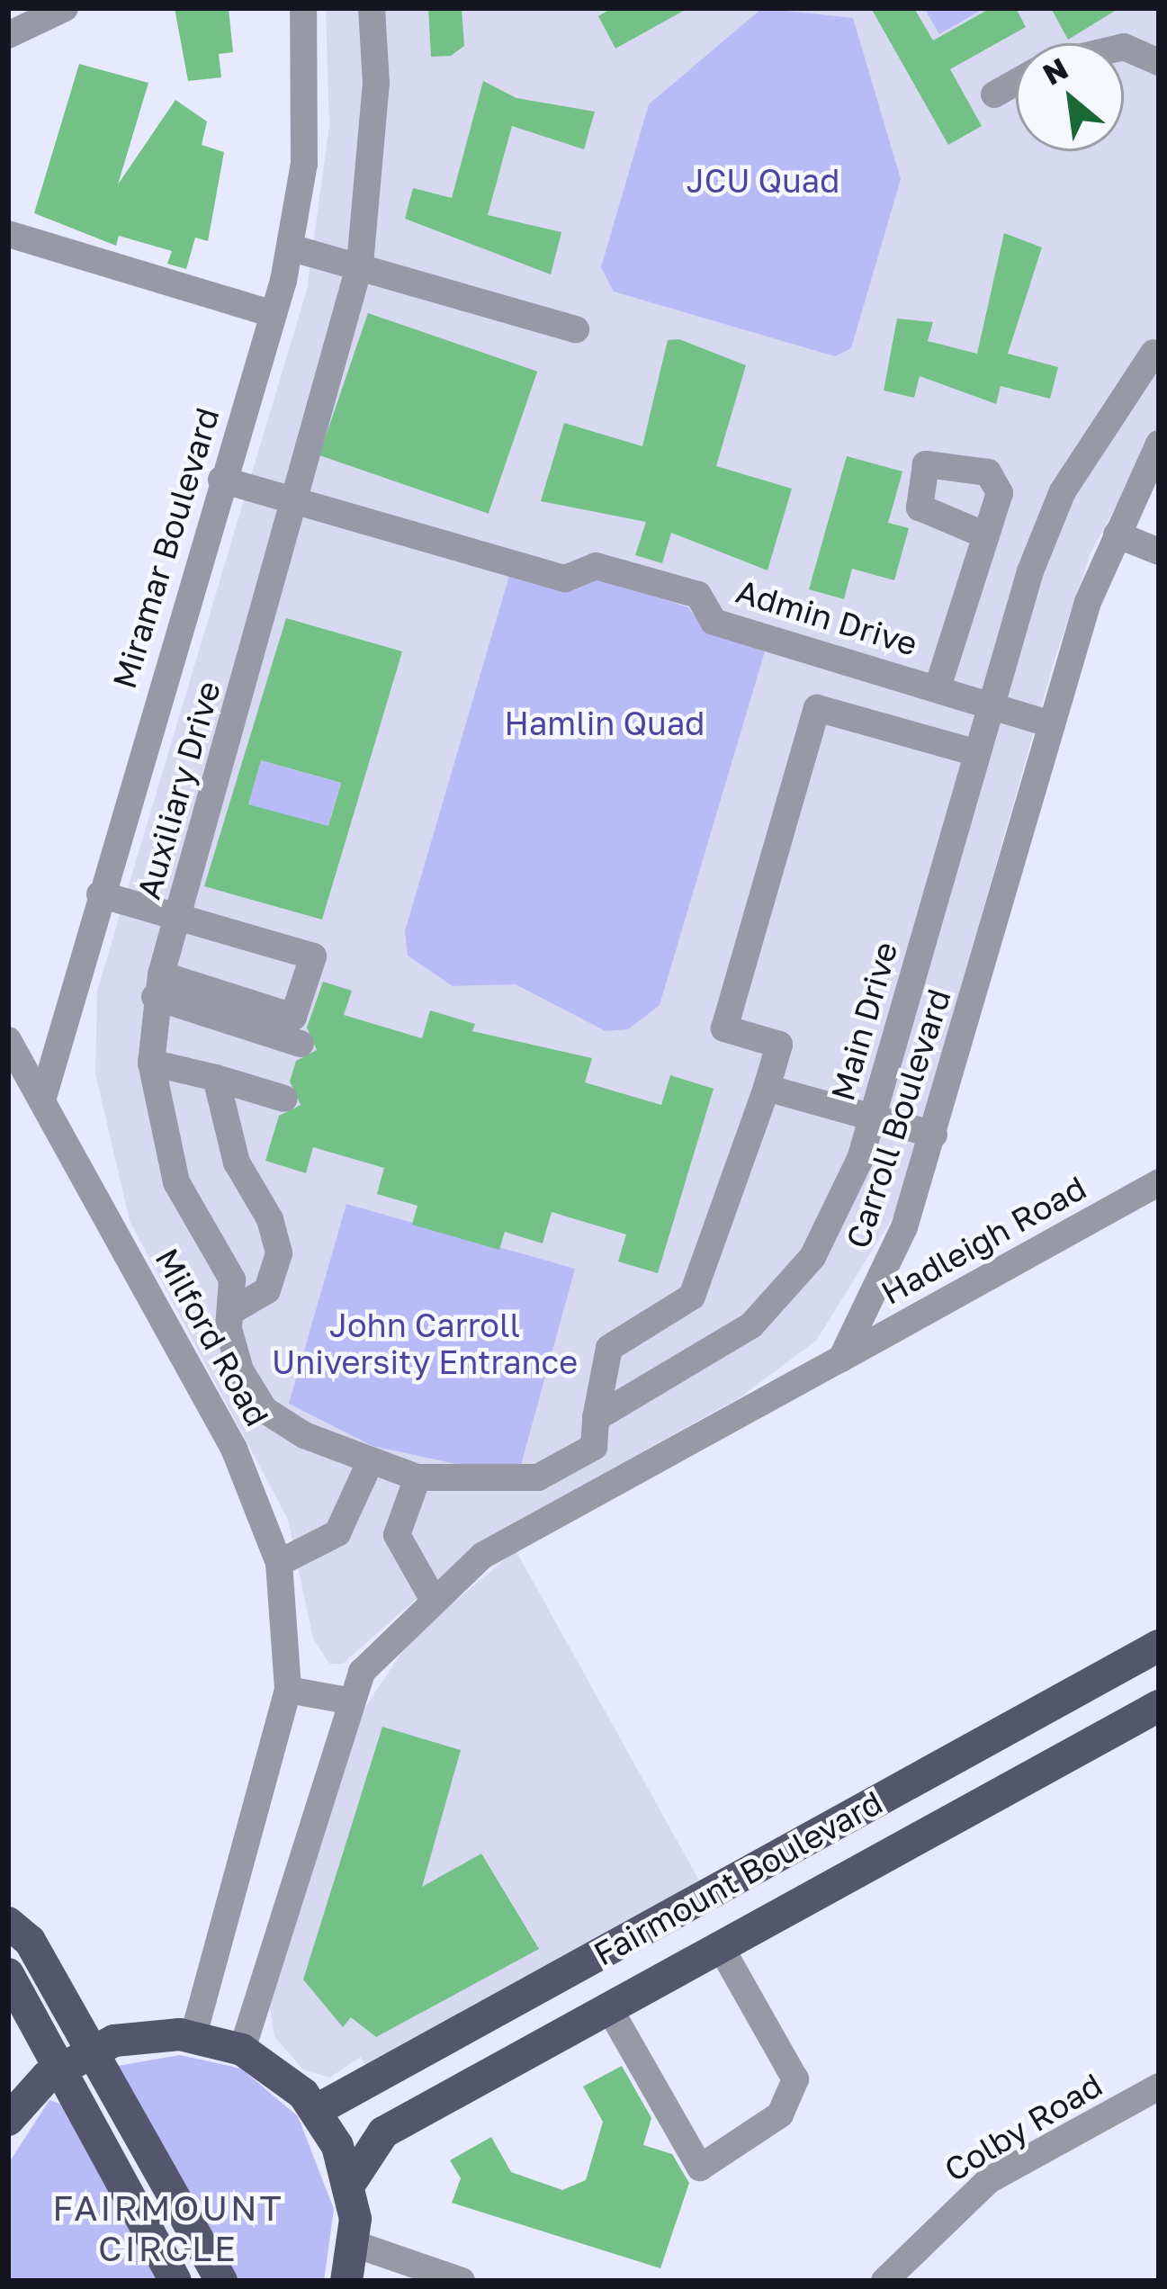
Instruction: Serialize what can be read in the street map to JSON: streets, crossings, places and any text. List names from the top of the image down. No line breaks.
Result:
{"streets":{"main road":["Fairmount Boulevard"],"street":["Miramar Boulevard","Admin Drive","Auxiliary Drive","Main Drive","Carroll Boulevard","Hadleigh Road","Milford Road","Colby Road"]},"crossings":[["Miramar Boulevard","Admin Drive"],["Miramar Boulevard","Milford Road"],["Admin Drive","Auxiliary Drive"],["Admin Drive","Main Drive"],["Admin Drive","Carroll Boulevard"],["Carroll Boulevard","Hadleigh Road"]],"districts":["FAIRMOUNT CIRCLE"],"parks":["JCU Quad","Hamlin Quad","John Carroll University Entrance"],"north":"top left"}
